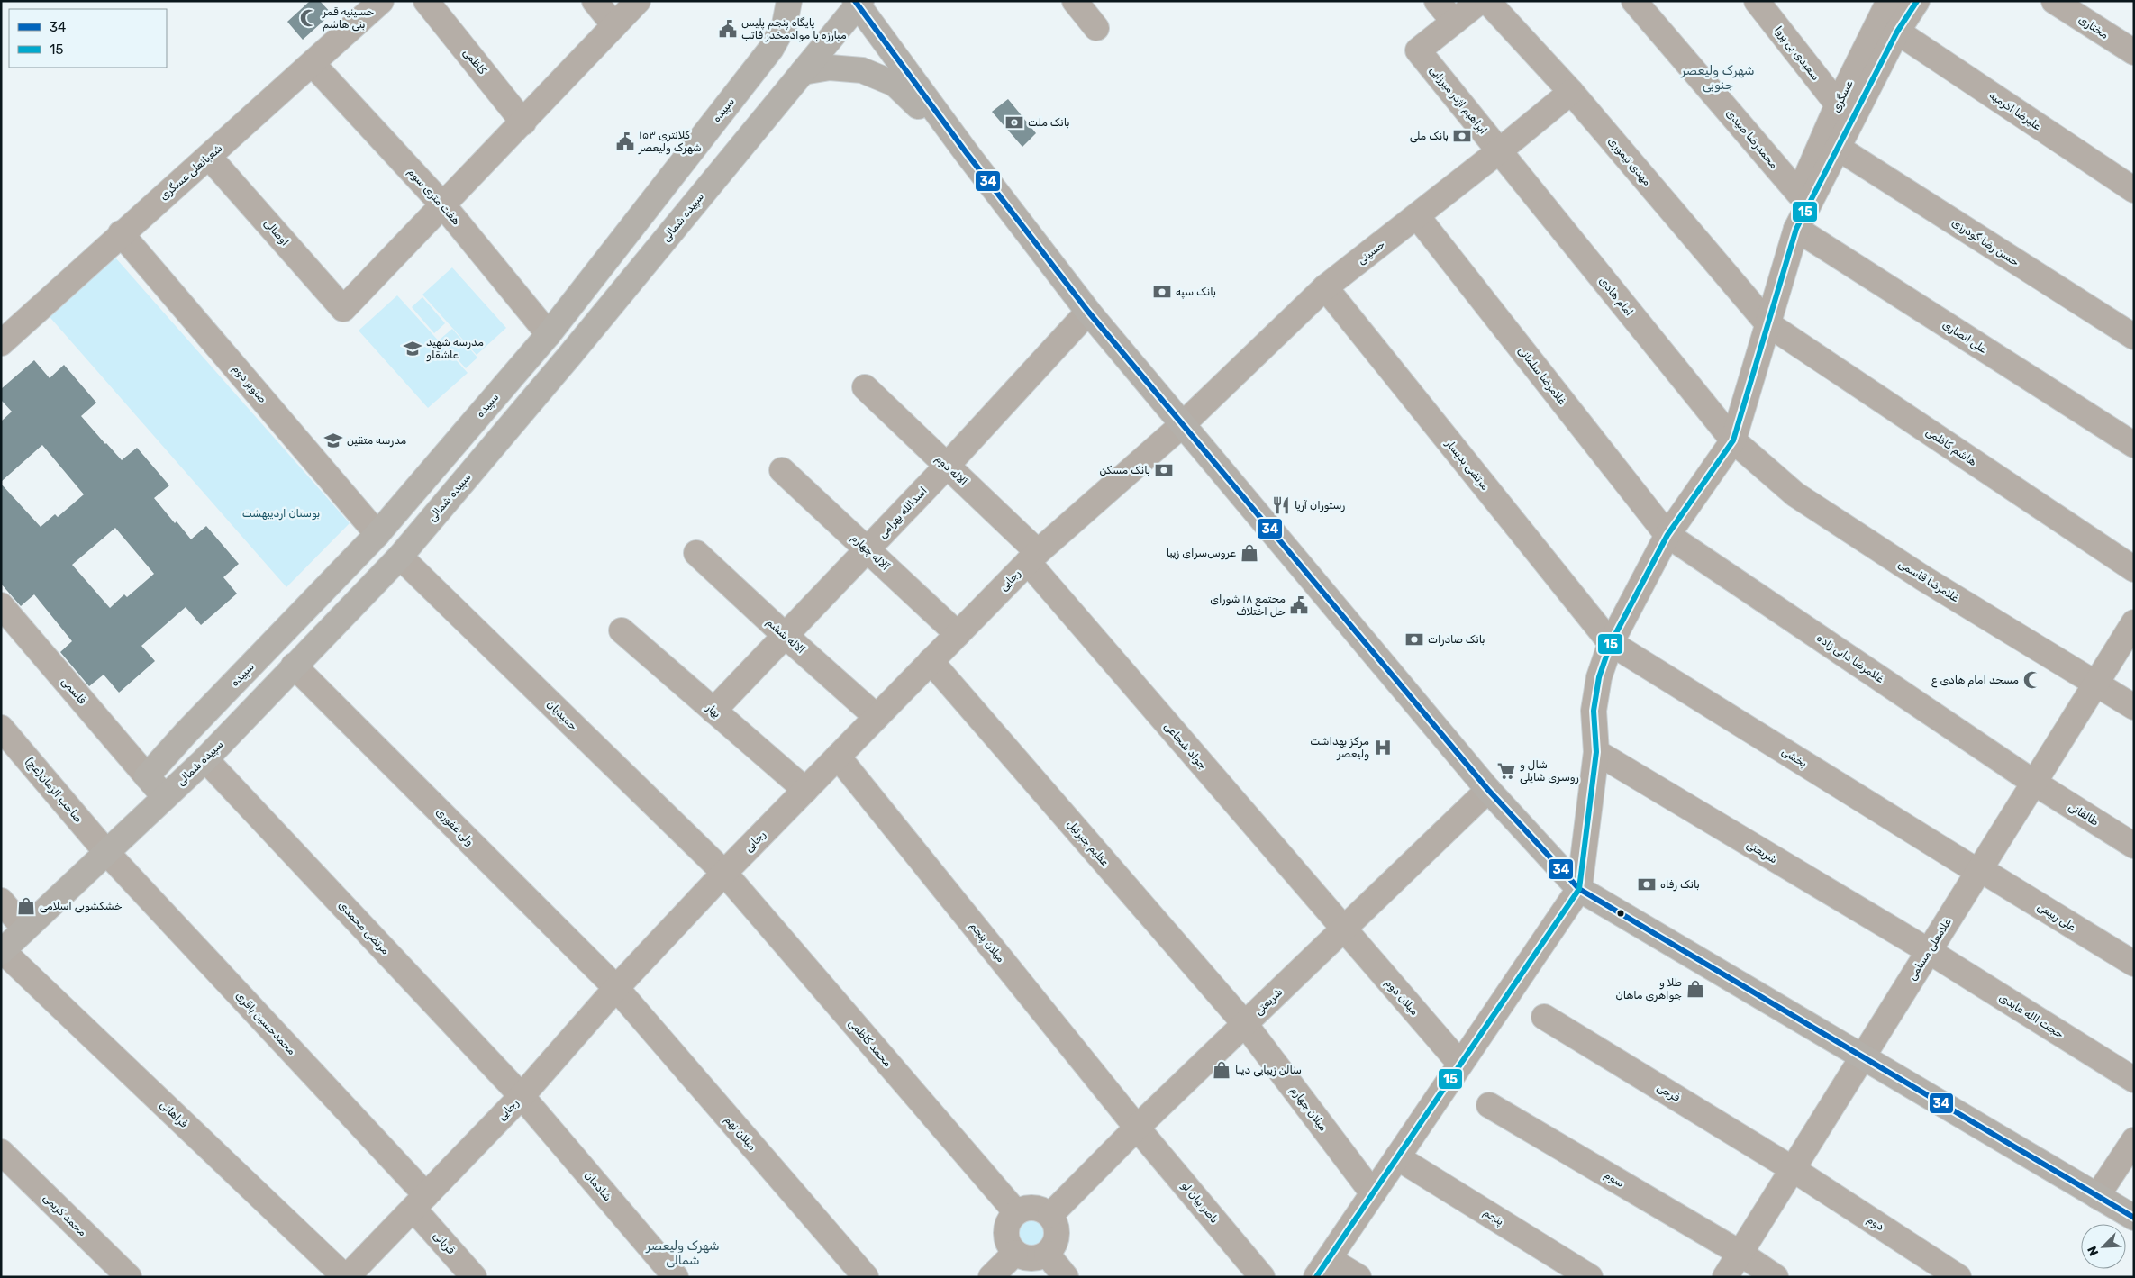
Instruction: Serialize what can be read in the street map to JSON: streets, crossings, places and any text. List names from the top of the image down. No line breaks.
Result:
{"streets":{"main road":["سپیده","سپیده شمالی"],"street":["مختاری","سعیدی بی پروا","کاظمی","عسگری","ابراهیم اژدر میرزایی","علیرضا اکرمیه","محمدرضا صیدی","مهدی تیموری","شعبانعلی عسگری","هفت متری سوم","اوصالی","حسن رضا گودرزی","حسینی","امام هادی","علی انصاری","غلامرضا سلمانی","صنوبر دوم","هاشم کاظمی","مرتضی بدیسار","آلاله دوم","اسدالله بهرامی","آلاله چهارم","رجایی","غلامرضا قاسمی","آلاله ششم","غلامرضا دایی زاده","قاسمی","بهار","حمیدیان","جواد شجاعی","بخشی","صاحب الزمان(عج)","طالقانی","ولی غفوری","عظیم جبرئیل","شریعتی","علی ربیعی","مرتضی محمدی","میلان پنجم","غلامعلی مسلمی","میلان دوم","حجت الله عابدی","محمدحسین باقری","محمد کاظمی","فرجی","میلان چهارم","فراهانی","میلان نهم","سوم","شادمان","ناصر بیان لو","محمد کریمی","پنجم","دوم","قربانی"]},"crossings":[["سعیدی بی پروا","عسگری"],["عسگری","محمدرضا صیدی"],["ابراهیم اژدر میرزایی","حسینی"],["ابراهیم اژدر میرزایی","امام هادی"],["سپیده","هفت متری سوم"],["سپیده","صنوبر دوم"],["سپیده","قاسمی"],["مهدی تیموری","حسینی"],["مهدی تیموری","هاشم کاظمی"],["شعبانعلی عسگری","هفت متری سوم"],["شعبانعلی عسگری","اوصالی"],["شعبانعلی عسگری","صنوبر دوم"],["هفت متری سوم","اوصالی"],["سپیده شمالی","حمیدیان"],["سپیده شمالی","صاحب الزمان(عج)"],["سپیده شمالی","ولی غفوری"],["سپیده شمالی","مرتضی محمدی"],["سپیده شمالی","محمدحسین باقری"],["سپیده شمالی","فراهانی"],["حسینی","امام هادی"],["حسینی","غلامرضا سلمانی"],["حسینی","مرتضی بدیسار"],["حسینی","رجایی"],["امام هادی","غلامرضا قاسمی"],["غلامرضا سلمانی","غلامرضا دایی زاده"],["مرتضی بدیسار","بخشی"],["آلاله دوم","اسدالله بهرامی"],["آلاله دوم","رجایی"],["آلاله دوم","جواد شجاعی"],["اسدالله بهرامی","آلاله چهارم"],["اسدالله بهرامی","آلاله ششم"],["اسدالله بهرامی","بهار"],["آلاله چهارم","رجایی"],["رجایی","آلاله ششم"],["رجایی","بهار"],["رجایی","حمیدیان"],["رجایی","جواد شجاعی"],["رجایی","ولی غفوری"],["رجایی","عظیم جبرئیل"],["رجایی","مرتضی محمدی"],["رجایی","میلان پنجم"],["رجایی","محمدحسین باقری"],["رجایی","محمد کاظمی"],["رجایی","فراهانی"],["رجایی","میلان نهم"],["رجایی","شادمان"],["رجایی","قربانی"],["غلامرضا قاسمی","غلامعلی مسلمی"],["غلامرضا دایی زاده","طالقانی"],["غلامرضا دایی زاده","غلامعلی مسلمی"],["حمیدیان","محمد کاظمی"],["جواد شجاعی","شریعتی"],["جواد شجاعی","میلان دوم"],["بخشی","علی ربیعی"],["بخشی","غلامعلی مسلمی"],["صاحب الزمان(عج)","محمدحسین باقری"],["طالقانی","غلامعلی مسلمی"],["ولی غفوری","میلان نهم"],["عظیم جبرئیل","شریعتی"],["عظیم جبرئیل","میلان چهارم"],["شریعتی","میلان پنجم"],["شریعتی","غلامعلی مسلمی"],["شریعتی","میلان دوم"],["شریعتی","حجت الله عابدی"],["شریعتی","محمد کاظمی"],["شریعتی","میلان چهارم"],["شریعتی","ناصر بیان لو"],["علی ربیعی","غلامعلی مسلمی"],["مرتضی محمدی","شادمان"],["میلان پنجم","ناصر بیان لو"],["غلامعلی مسلمی","حجت الله عابدی"],["غلامعلی مسلمی","فرجی"],["غلامعلی مسلمی","سوم"],["غلامعلی مسلمی","دوم"],["محمدحسین باقری","قربانی"],["فرجی","دوم"]],"districts":["شهرک ولیعصر جنوبی","شهرک ولیعصر شمالی"],"parks":["بوستان اردیبهشت"],"places":{"mosque":["حسینیه قمر بنی هاشم","مسجد امام هادی ع"],"public building":["پایگاه پنجم پلیس مبارزه با موادمخدر فاتب","کلانتری ۱۵۳ شهرک ولیعصر","مجتمع ۱۸ شورای حل اختلاف"],"bank":["بانک ملت","بانک ملی","بانک سپه","بانک مسکن","بانک صادرات","بانک رفاه"],"school or university":["مدرسه شهید عاشقلو","مدرسه متقین"],"restaurant":["رستوران آریا"],"shop":["عروس‌سرای زیبا","خشکشویی اسلامی","طلا و جواهری ماهان","سالن زیبایی دیبا"],"hospital":["مرکز بهداشت ولیعصر"],"supermarket":["شال و روسری شایلی"]},"lines":["transit line 34","transit line 15"],"legend":["34","15"],"north":"bottom left"}
